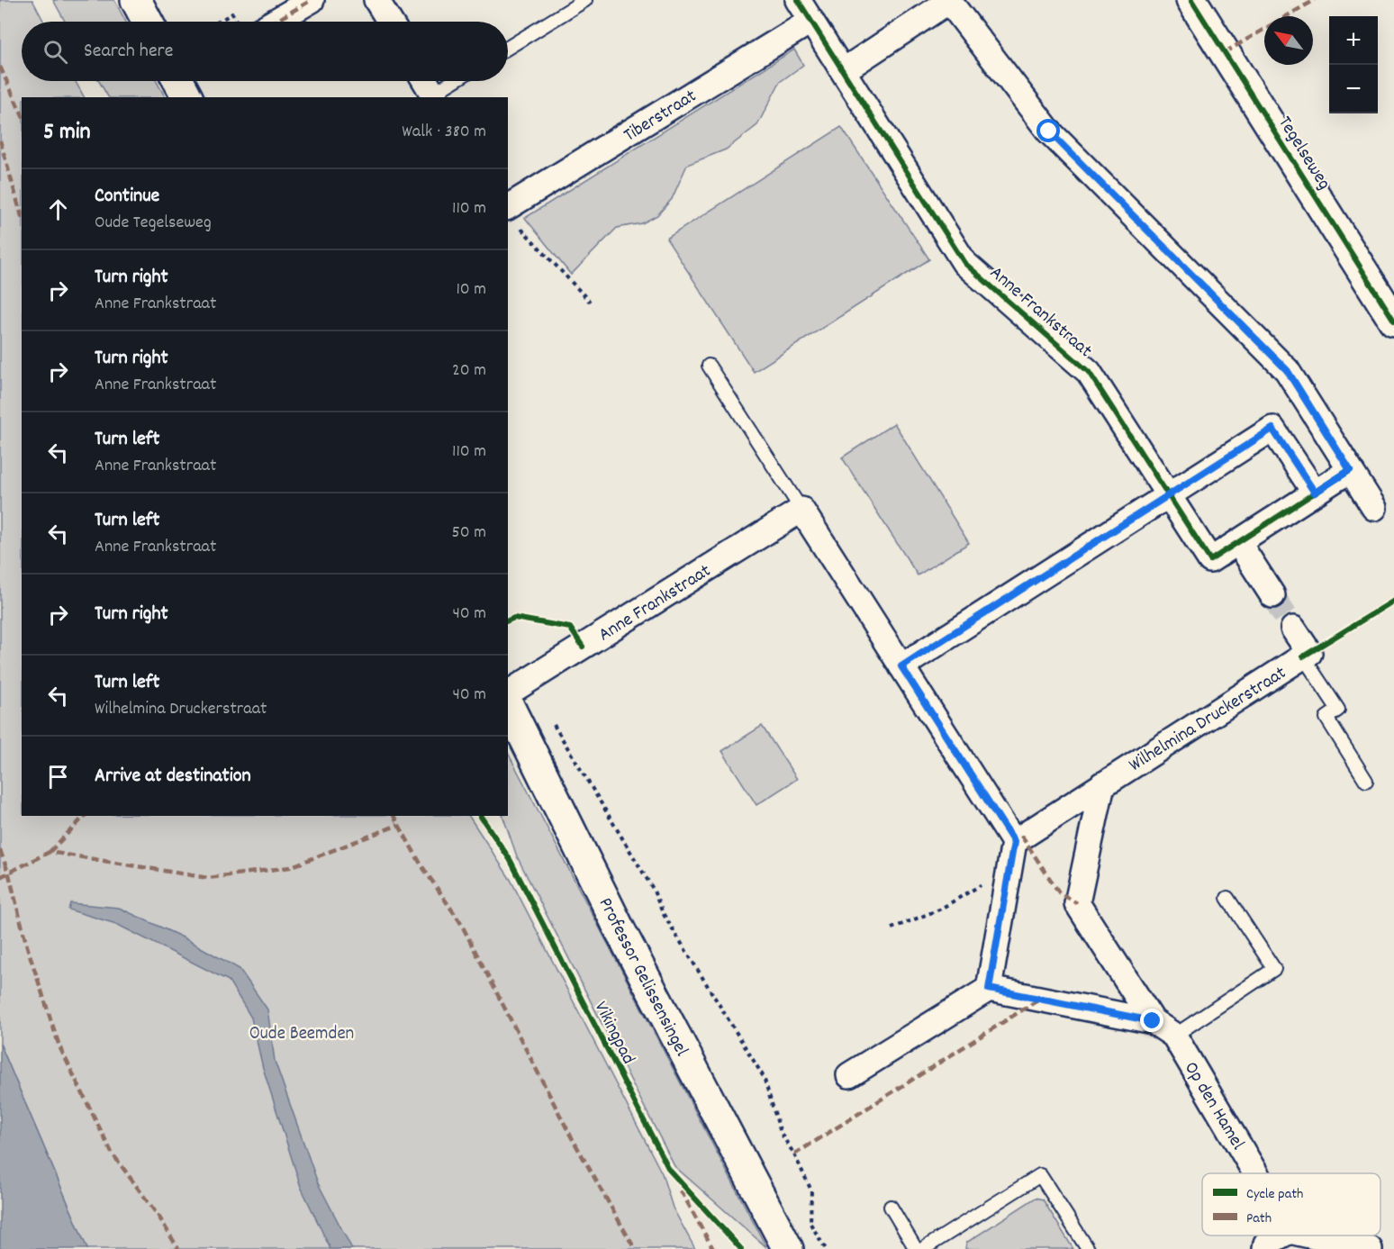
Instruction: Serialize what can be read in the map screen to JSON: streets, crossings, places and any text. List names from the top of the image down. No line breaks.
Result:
{"streets":{"main road":["Tegelseweg","Professor Gelissensingel"],"street":["Tiberstraat","Anne Frankstraat","Wilhelmina Druckerstraat","Op den Hamel"],"cycle path":["Vikingpad"]},"crossings":[["Tiberstraat","Anne Frankstraat"]],"parks":["Oude Beemden"],"legend":["Cycle path","Path"],"north":"top left","page":{"map_buttons":["+","−"],"search":"Search here","heading":["5 min","Walk · 380 m"],"list":[["Continue","Oude Tegelseweg","110 m"],["Turn right","Anne Frankstraat","10 m"],["Turn right","Anne Frankstraat","20 m"],["Turn left","Anne Frankstraat","110 m"],["Turn left","Anne Frankstraat","50 m"],["Turn right","40 m"],["Turn left","Wilhelmina Druckerstraat","40 m"],"Arrive at destination"]}}
